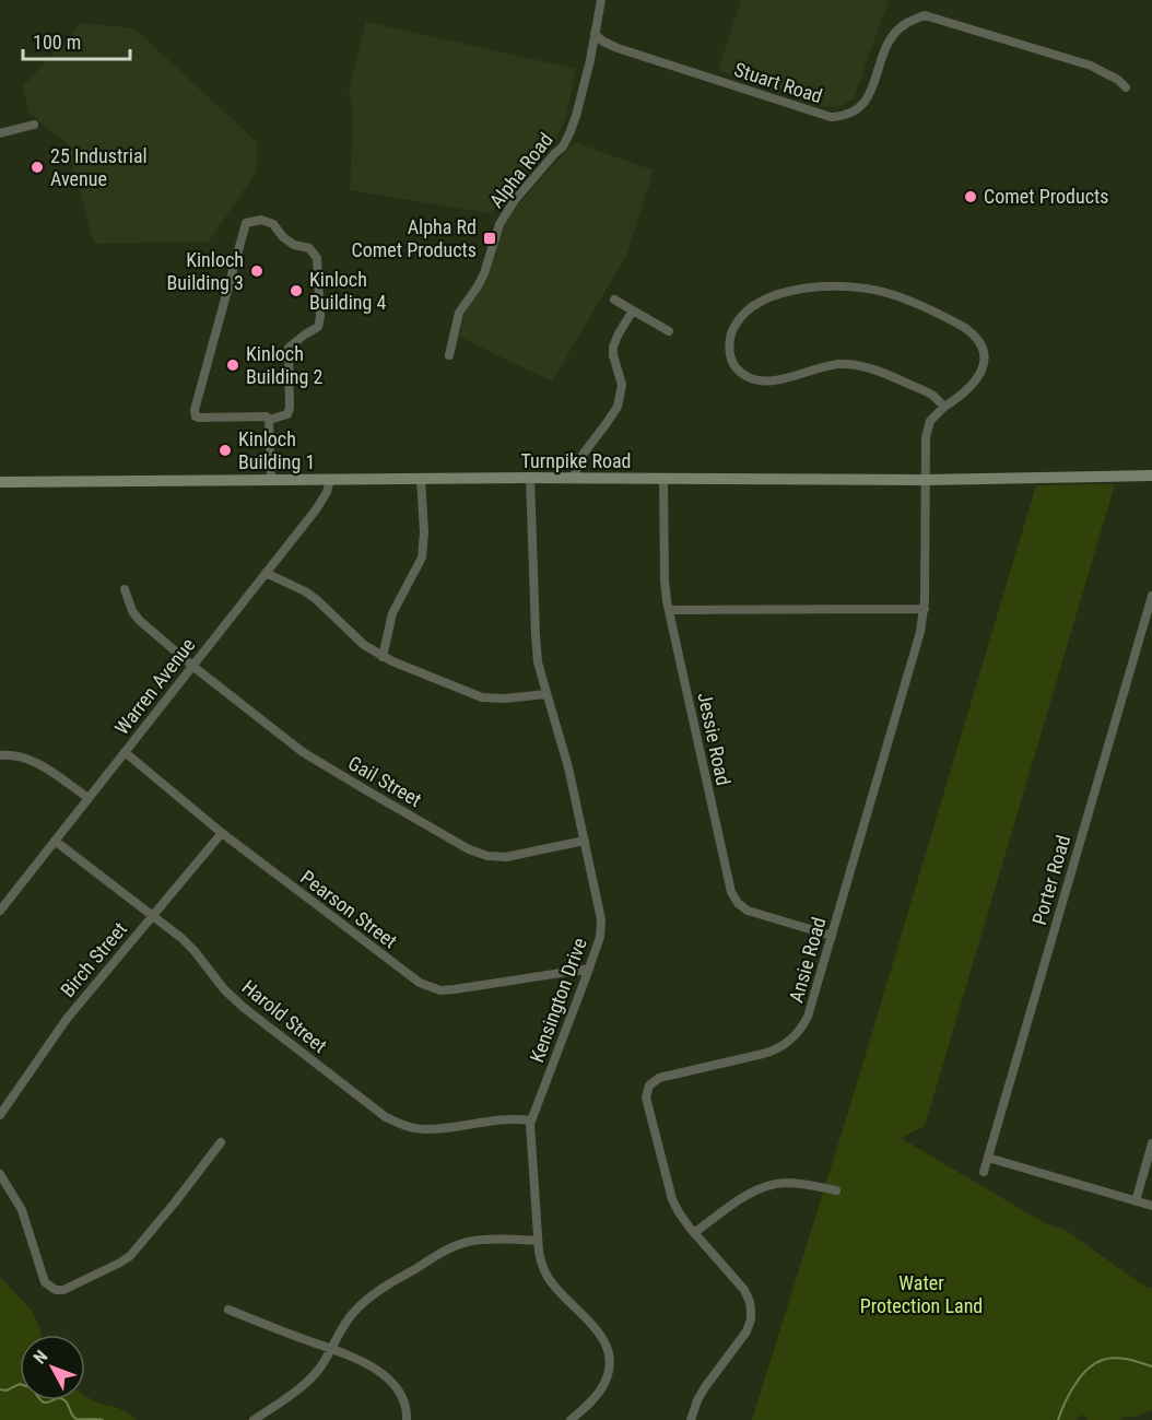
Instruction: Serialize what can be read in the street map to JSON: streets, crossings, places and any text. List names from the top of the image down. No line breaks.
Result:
{"streets":{"main road":["Turnpike Road"],"street":["Stuart Road","Alpha Road","Warren Avenue","Jessie Road","Gail Street","Porter Road","Pearson Street","Birch Street","Ansie Road","Kensington Drive","Harold Street"]},"crossings":[["Stuart Road","Alpha Road"],["Turnpike Road","Warren Avenue"],["Turnpike Road","Jessie Road"],["Turnpike Road","Ansie Road"],["Turnpike Road","Kensington Drive"],["Warren Avenue","Gail Street"],["Warren Avenue","Pearson Street"],["Warren Avenue","Harold Street"],["Jessie Road","Ansie Road"],["Gail Street","Kensington Drive"],["Pearson Street","Birch Street"],["Pearson Street","Kensington Drive"],["Birch Street","Harold Street"],["Kensington Drive","Harold Street"]],"parks":["Water Protection Land"],"places":{"other":["25 Industrial Avenue","Comet Products","Kinloch Building 3","Kinloch Building 4","Kinloch Building 2","Kinloch Building 1"],"transit":["Alpha Rd Comet Products"]},"scale_bar":"100 m","north":"top left"}
